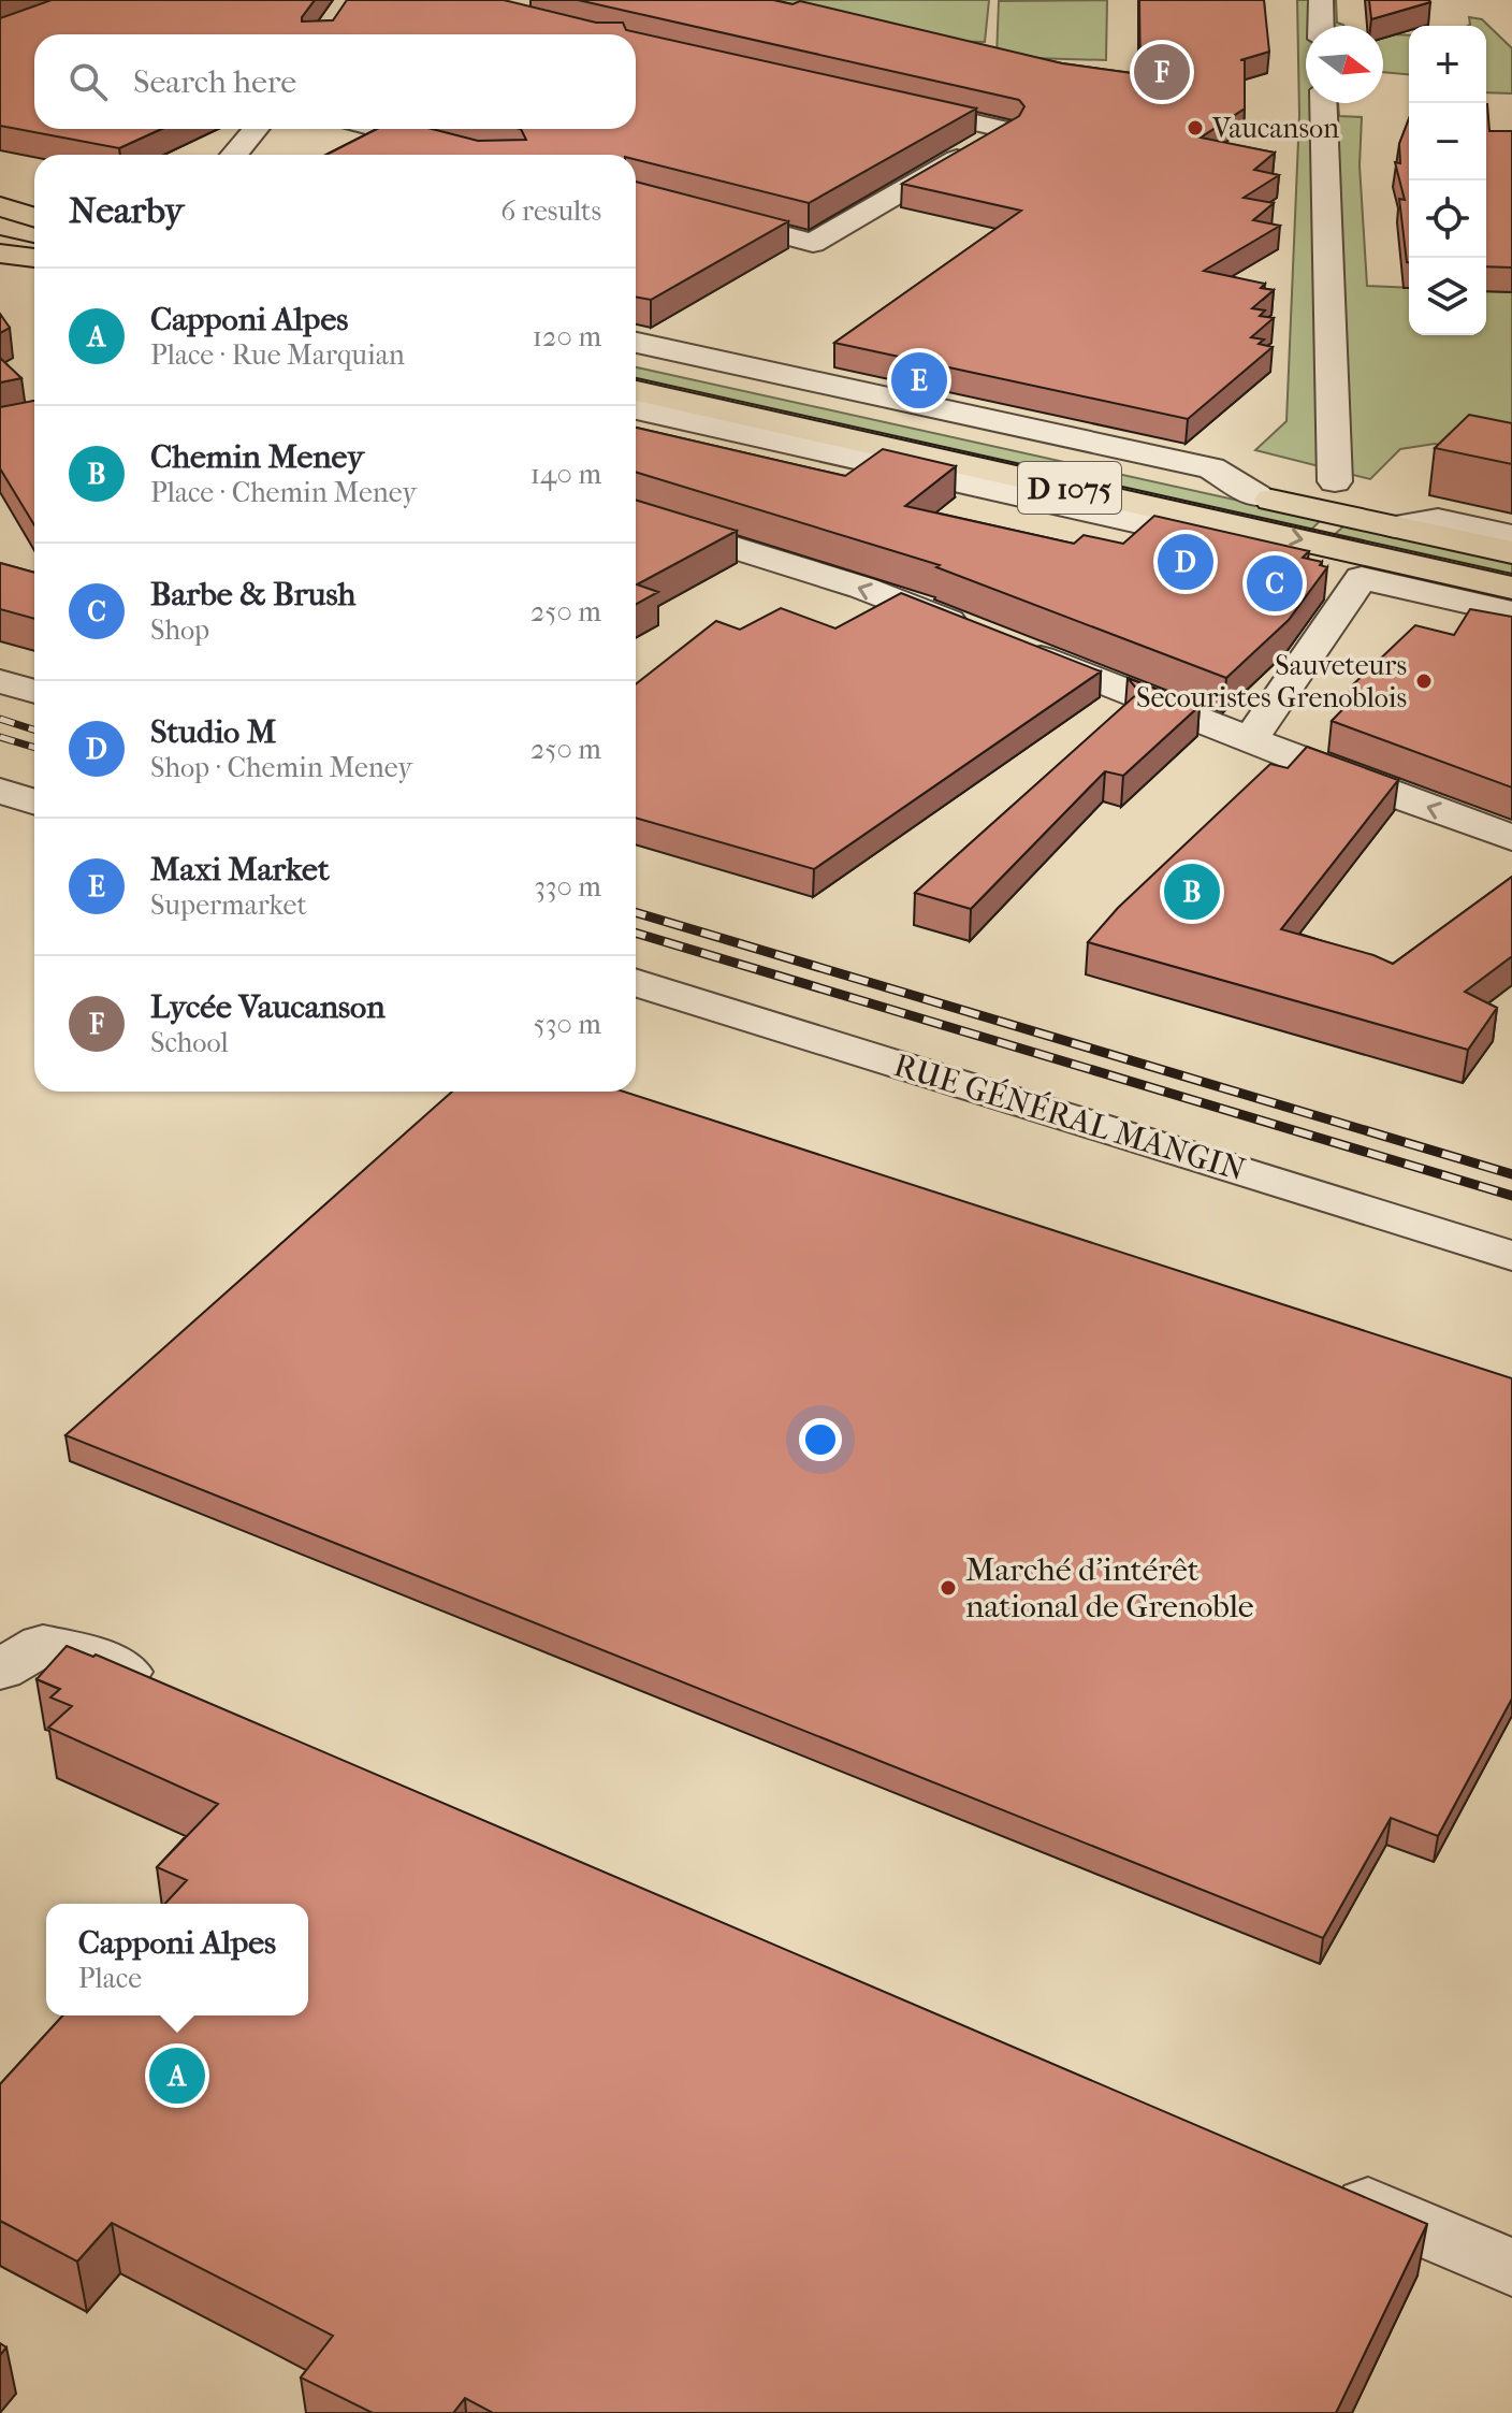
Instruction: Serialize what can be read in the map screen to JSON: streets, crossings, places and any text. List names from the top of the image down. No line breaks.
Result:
{"streets":{"main road":["D 1075"],"street":["RUE GÉNÉRAL MANGIN"]},"places":["Vaucanson","Sauveteurs Secouristes Grenoblois","Marché d'intérêt national de Grenoble"],"north":"right","page":{"map_buttons":["+","−"],"search":"Search here","pins":["F","E","D","C","B","A"],"heading":["Nearby","6 results"],"list":[{"mark":"A","name":"Capponi Alpes","note":"Place · Rue Marquian","value":"120 m"},{"mark":"B","name":"Chemin Meney","note":"Place · Chemin Meney","value":"140 m"},{"mark":"C","name":"Barbe & Brush","note":"Shop","value":"250 m"},{"mark":"D","name":"Studio M","note":"Shop · Chemin Meney","value":"250 m"},{"mark":"E","name":"Maxi Market","note":"Supermarket","value":"330 m"},{"mark":"F","name":"Lycée Vaucanson","note":"School","value":"530 m"}],"popup":["Capponi Alpes","Place"]}}
